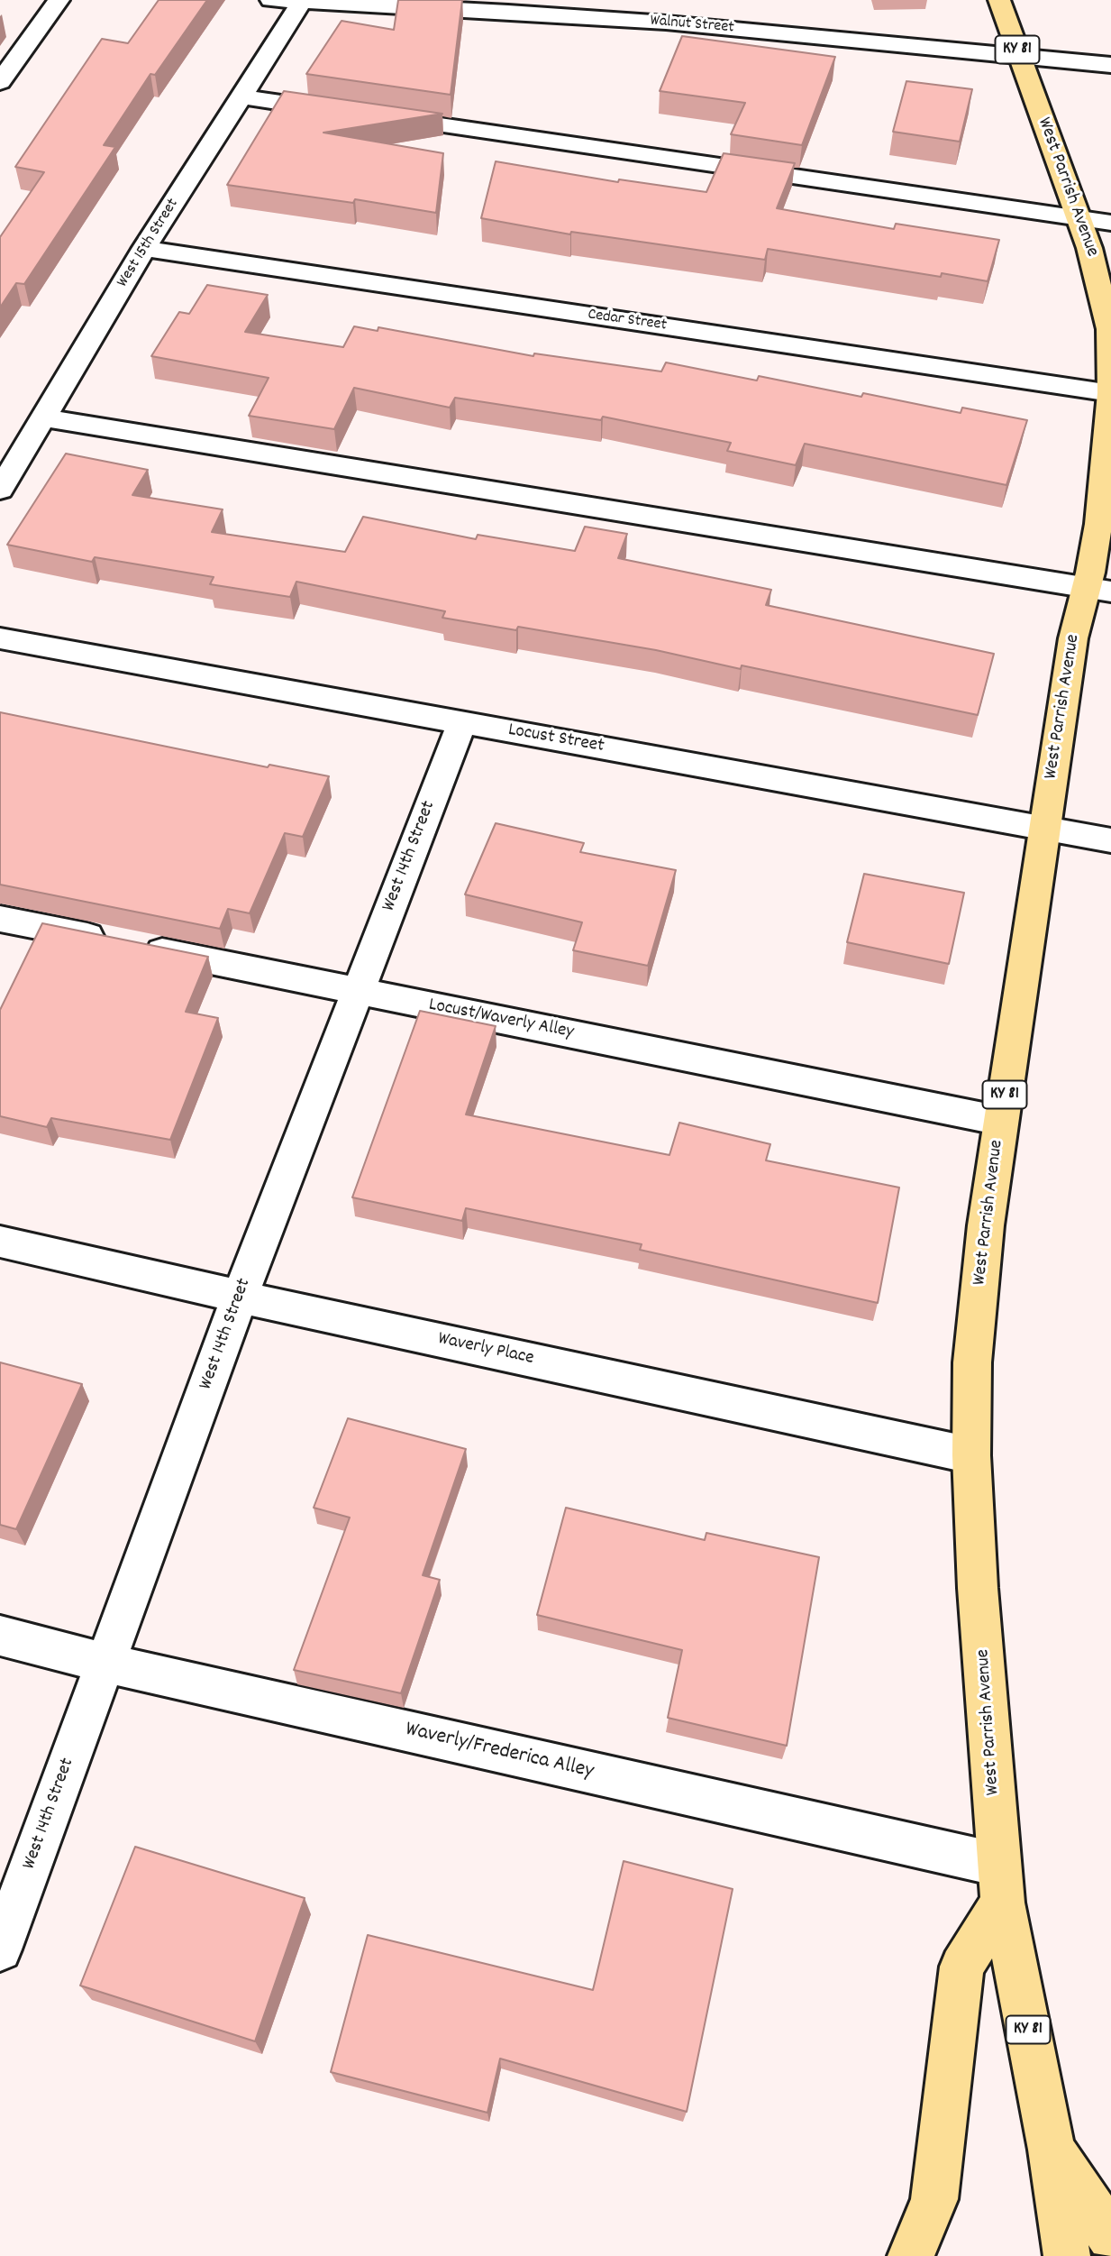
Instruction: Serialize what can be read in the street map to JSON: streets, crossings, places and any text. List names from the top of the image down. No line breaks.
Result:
{"streets":{"main road":["KY 81","West Parrish Avenue"],"street":["Walnut Street","West 15th Street","Cedar Street","Locust Street","West 14th Street","Locust/Waverly Alley","Waverly Place","Waverly/Frederica Alley"]},"crossings":[["Walnut Street","West Parrish Avenue"],["Walnut Street","West 15th Street"],["West Parrish Avenue","Cedar Street"],["West Parrish Avenue","Locust Street"],["West Parrish Avenue","Locust/Waverly Alley"],["West Parrish Avenue","Waverly Place"],["West Parrish Avenue","Waverly/Frederica Alley"],["West 15th Street","Cedar Street"],["Locust Street","West 14th Street"],["West 14th Street","Locust/Waverly Alley"],["West 14th Street","Waverly Place"],["West 14th Street","Waverly/Frederica Alley"]]}
